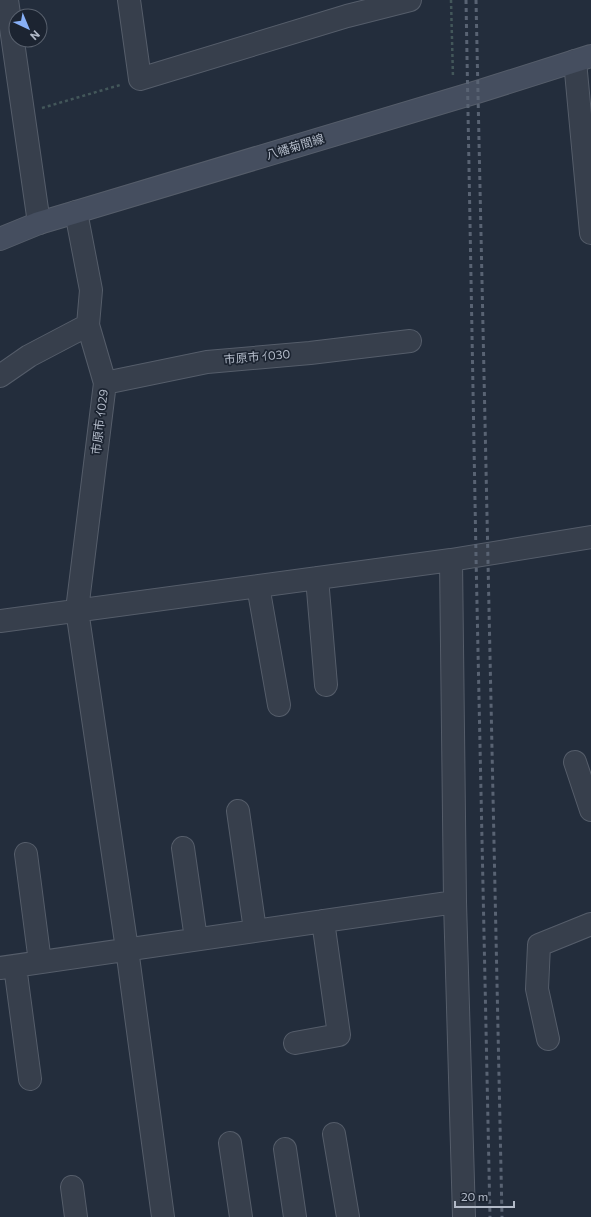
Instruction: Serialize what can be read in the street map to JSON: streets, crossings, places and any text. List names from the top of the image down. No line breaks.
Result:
{"streets":{"main road":["八幡菊間線"],"street":["市原市 ｲ030","市原市 ｲ029"]},"crossings":[["八幡菊間線","市原市 ｲ029"],["市原市 ｲ030","市原市 ｲ029"]],"scale_bar":"20 m","north":"bottom right"}
